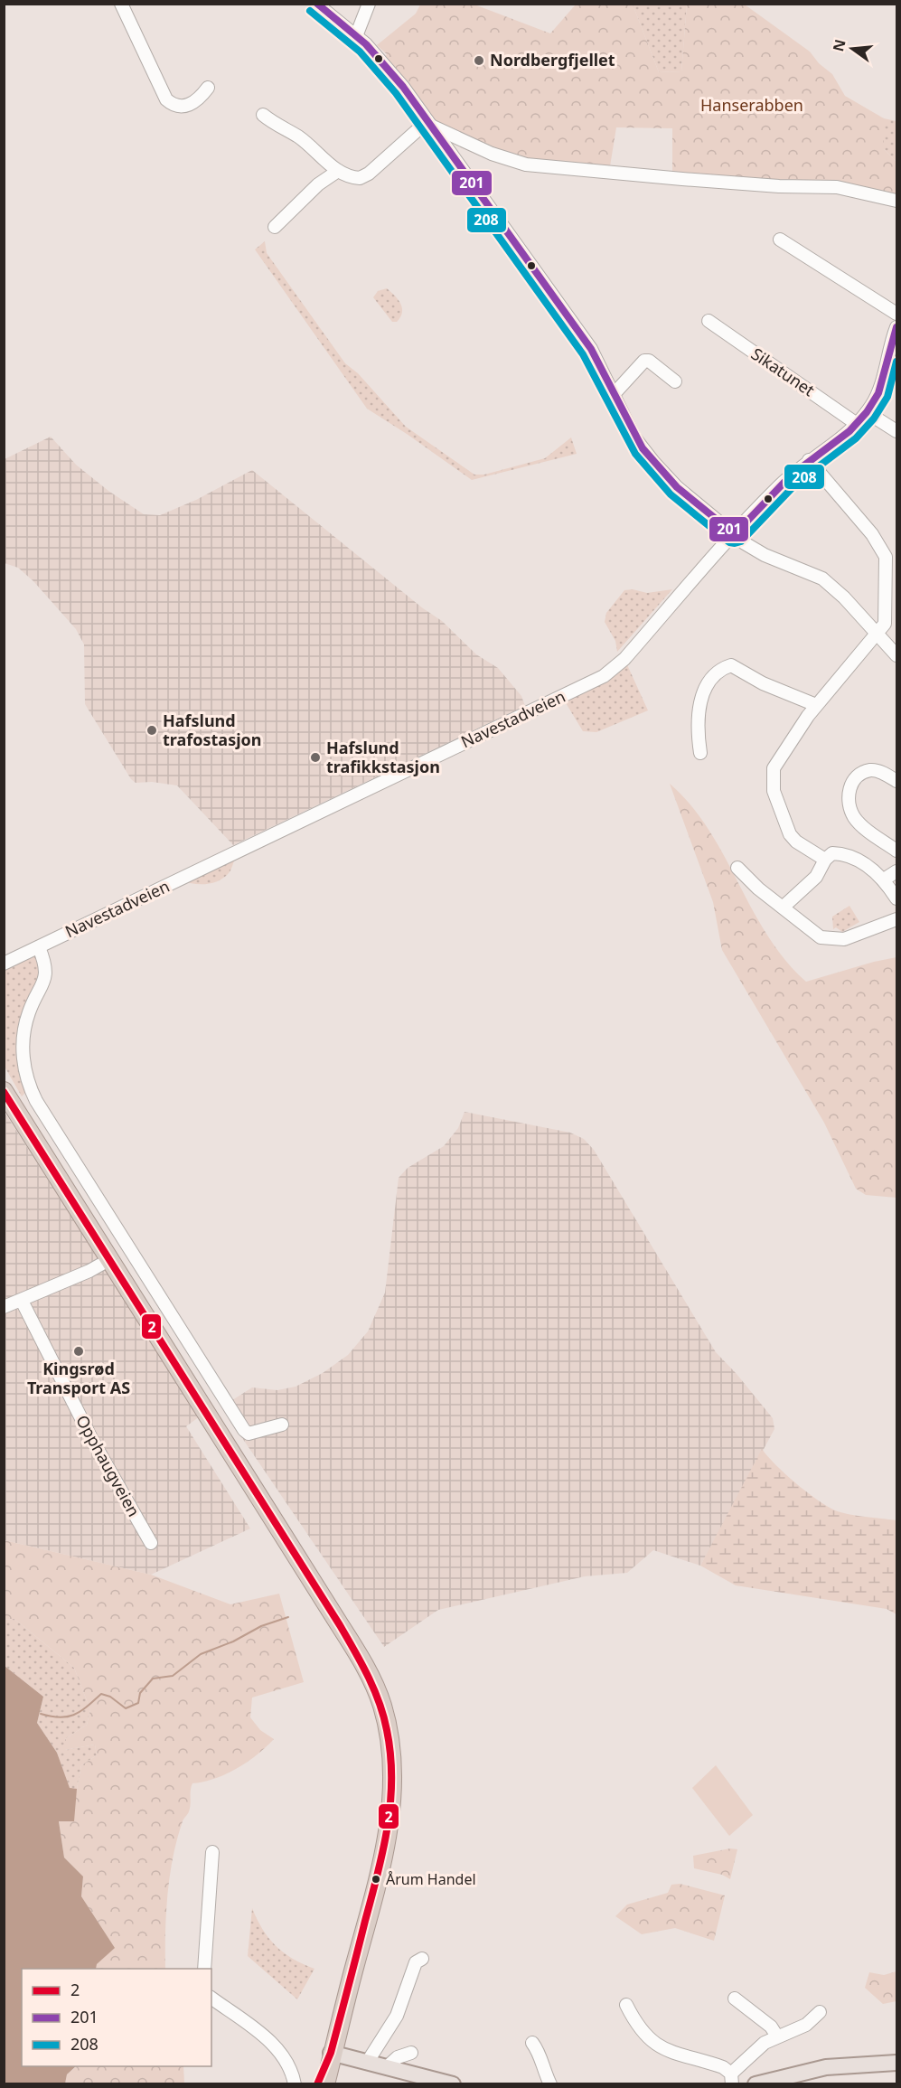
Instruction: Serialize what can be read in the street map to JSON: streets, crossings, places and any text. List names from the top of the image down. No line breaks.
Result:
{"streets":{"street":["Sikatunet","Navestadveien","Opphaugveien"]},"crossings":[["Sikatunet","Navestadveien"]],"parks":["Hanserabben"],"places":["Nordbergfjellet","Hafslund trafostasjon","Hafslund trafikkstasjon","Kingsrød Transport AS","Årum Handel"],"lines":["transit line 201","transit line 208","transit line 2"],"legend":["2","201","208"],"north":"left"}
